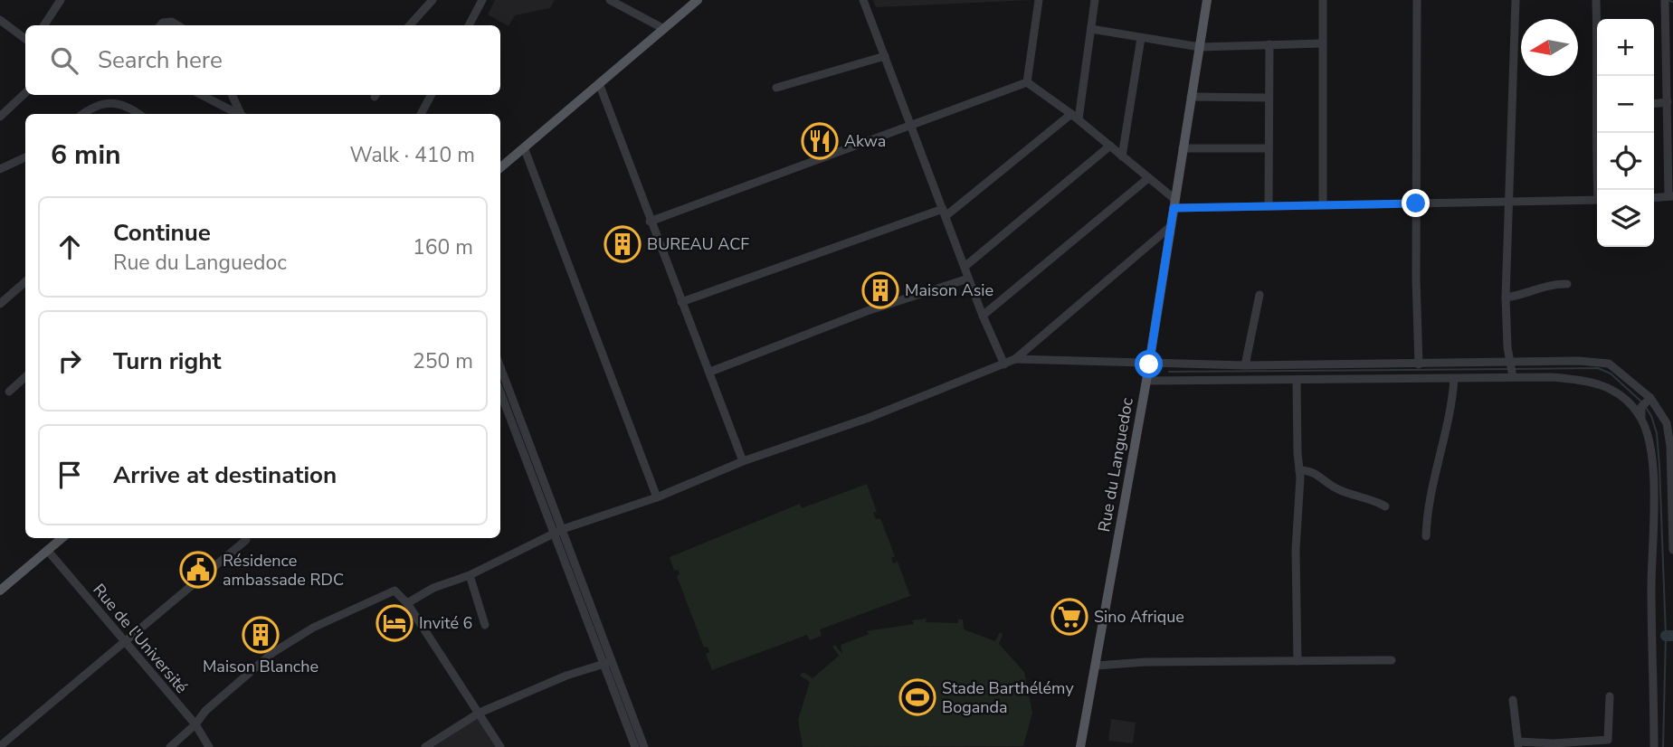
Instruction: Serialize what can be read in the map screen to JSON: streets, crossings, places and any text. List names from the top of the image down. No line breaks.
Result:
{"streets":{"main road":["Rue du Languedoc"],"street":["Rue de l'Université"]},"places":{"restaurant":["Akwa"],"building":["BUREAU ACF","Maison Asie","Maison Blanche"],"public building":["Résidence ambassade RDC"],"supermarket":["Sino Afrique"],"hotel":["Invité 6"],"sports":["Stade Barthélémy Boganda"]},"north":"left","page":{"map_buttons":["+","−"],"search":"Search here","heading":["6 min","Walk · 410 m"],"list":[["Continue","Rue du Languedoc","160 m"],["Turn right","250 m"],"Arrive at destination"]}}
